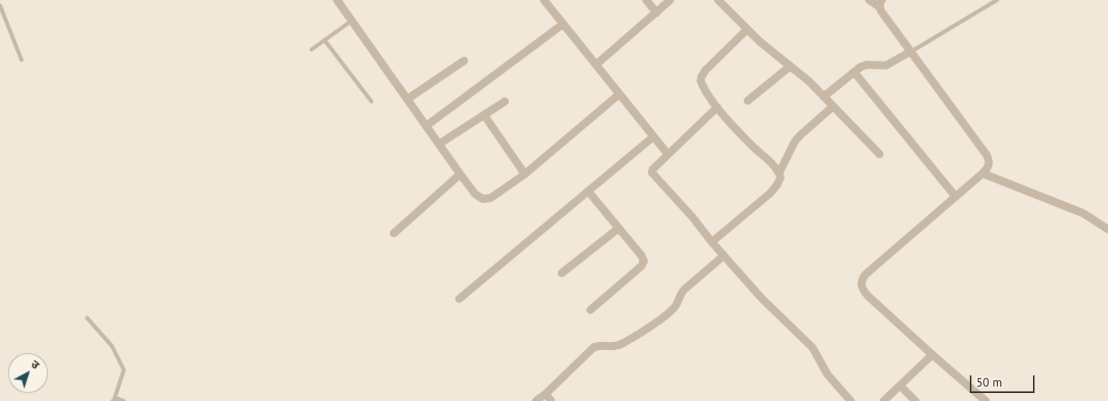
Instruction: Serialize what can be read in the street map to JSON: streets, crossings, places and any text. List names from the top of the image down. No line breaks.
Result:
{"scale_bar":"50 m","north":"top right"}
